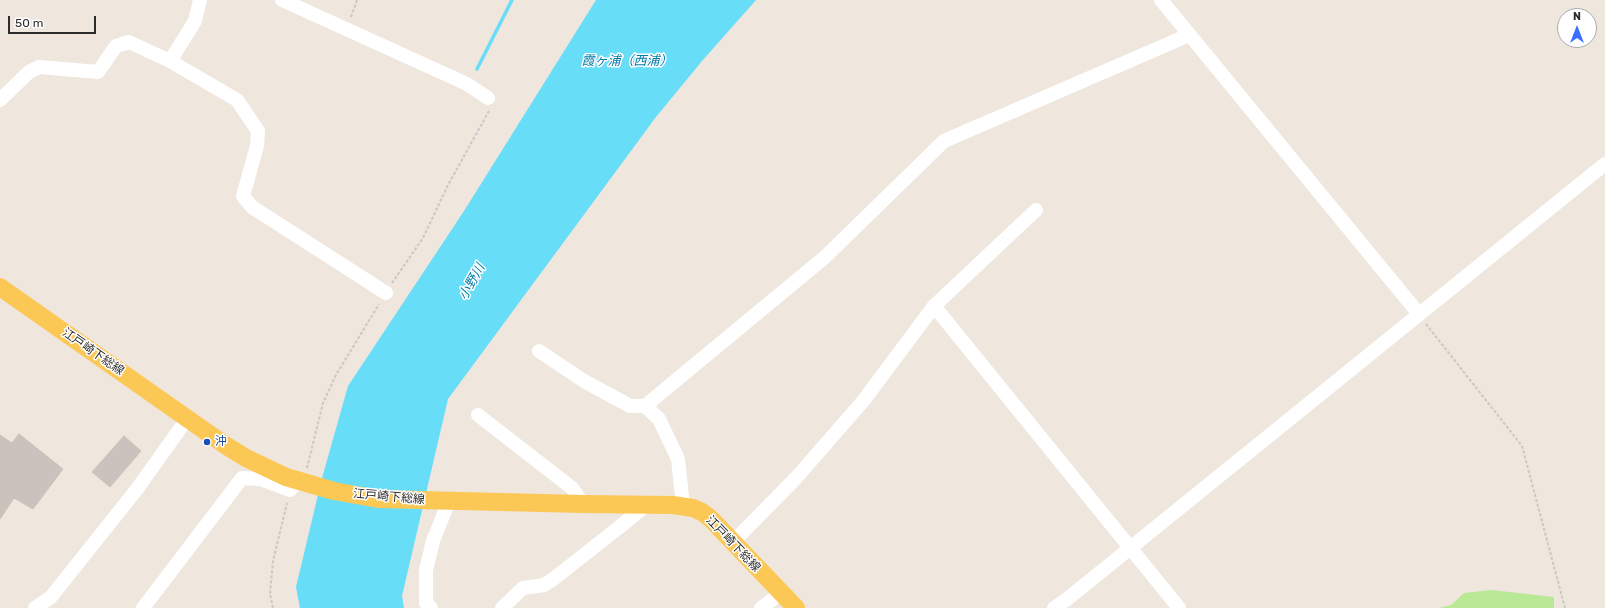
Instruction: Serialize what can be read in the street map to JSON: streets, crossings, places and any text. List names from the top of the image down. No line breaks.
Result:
{"streets":{"main road":["江戸崎下総線"]},"water":["霞ヶ浦（西浦）","小野川"],"places":["沖"],"scale_bar":"50 m","north":"top"}
